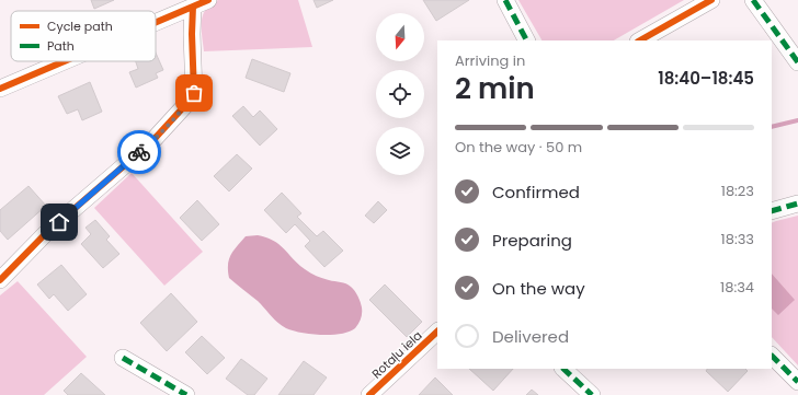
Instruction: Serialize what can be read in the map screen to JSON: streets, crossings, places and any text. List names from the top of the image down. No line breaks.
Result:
{"streets":{"street":["Rotaļu iela"]},"legend":["Cycle path","Path"],"north":"bottom","page":{"heading":["2 min","Arriving in","18:40–18:45"],"bar":"On the way · 50 m","list":[["Confirmed","18:23"],["Preparing","18:33"],["On the way","18:34"],"Delivered"]}}
